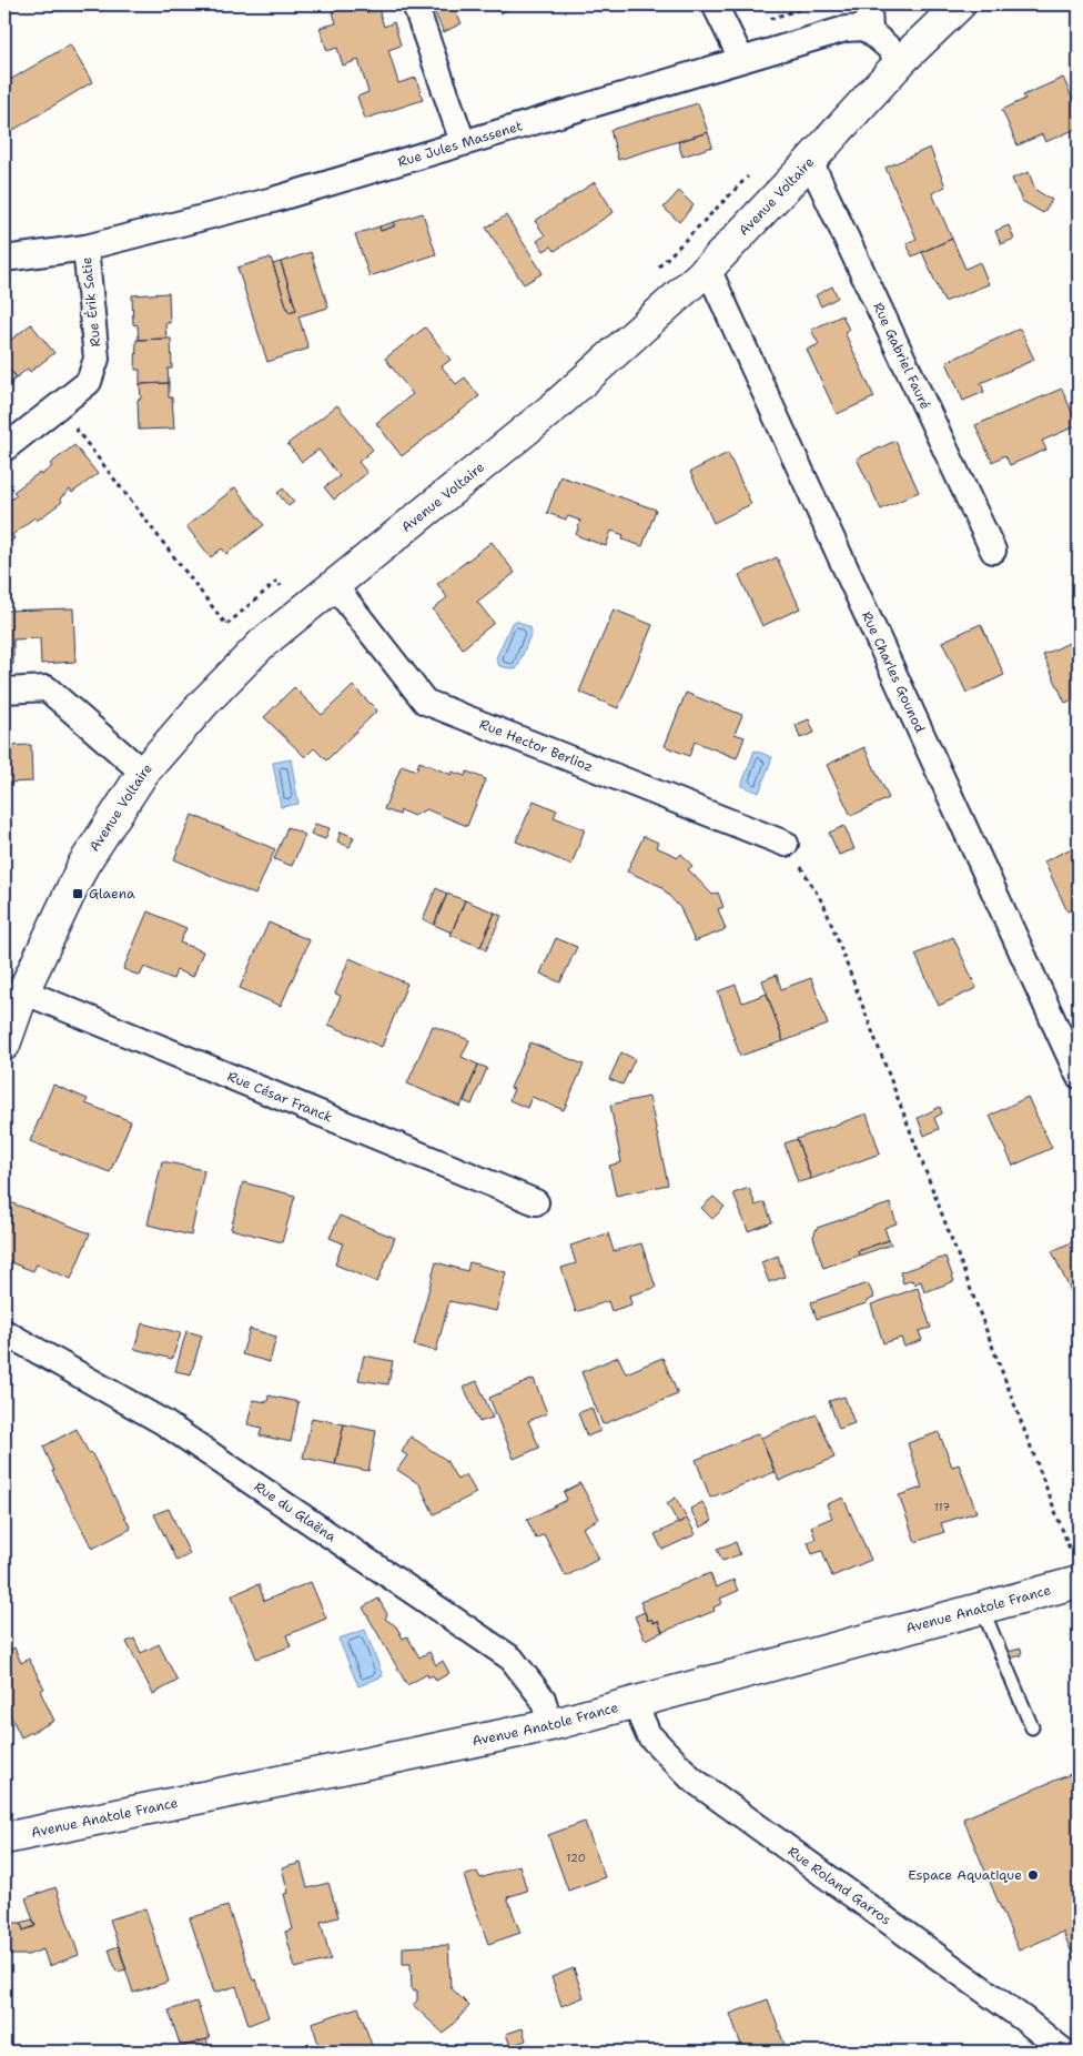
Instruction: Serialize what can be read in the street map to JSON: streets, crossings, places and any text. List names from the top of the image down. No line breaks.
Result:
{"streets":{"main road":["Avenue Voltaire","Avenue Anatole France"],"street":["Rue Jules Massenet","Rue Érik Satie","Rue Gabriel Fauré","Rue Charles Gounod","Rue Hector Berlioz","Rue César Franck","Rue du Glaëna","Rue Roland Garros"]},"crossings":[["Rue Jules Massenet","Rue Érik Satie"],["Avenue Voltaire","Rue Gabriel Fauré"],["Avenue Voltaire","Rue Charles Gounod"],["Avenue Voltaire","Rue Hector Berlioz"],["Avenue Voltaire","Rue César Franck"],["Rue du Glaëna","Avenue Anatole France"],["Avenue Anatole France","Rue Roland Garros"]],"places":{"transit":["Glaena"],"other":["Espace Aquatique"]},"house_numbers":["117","120"]}
